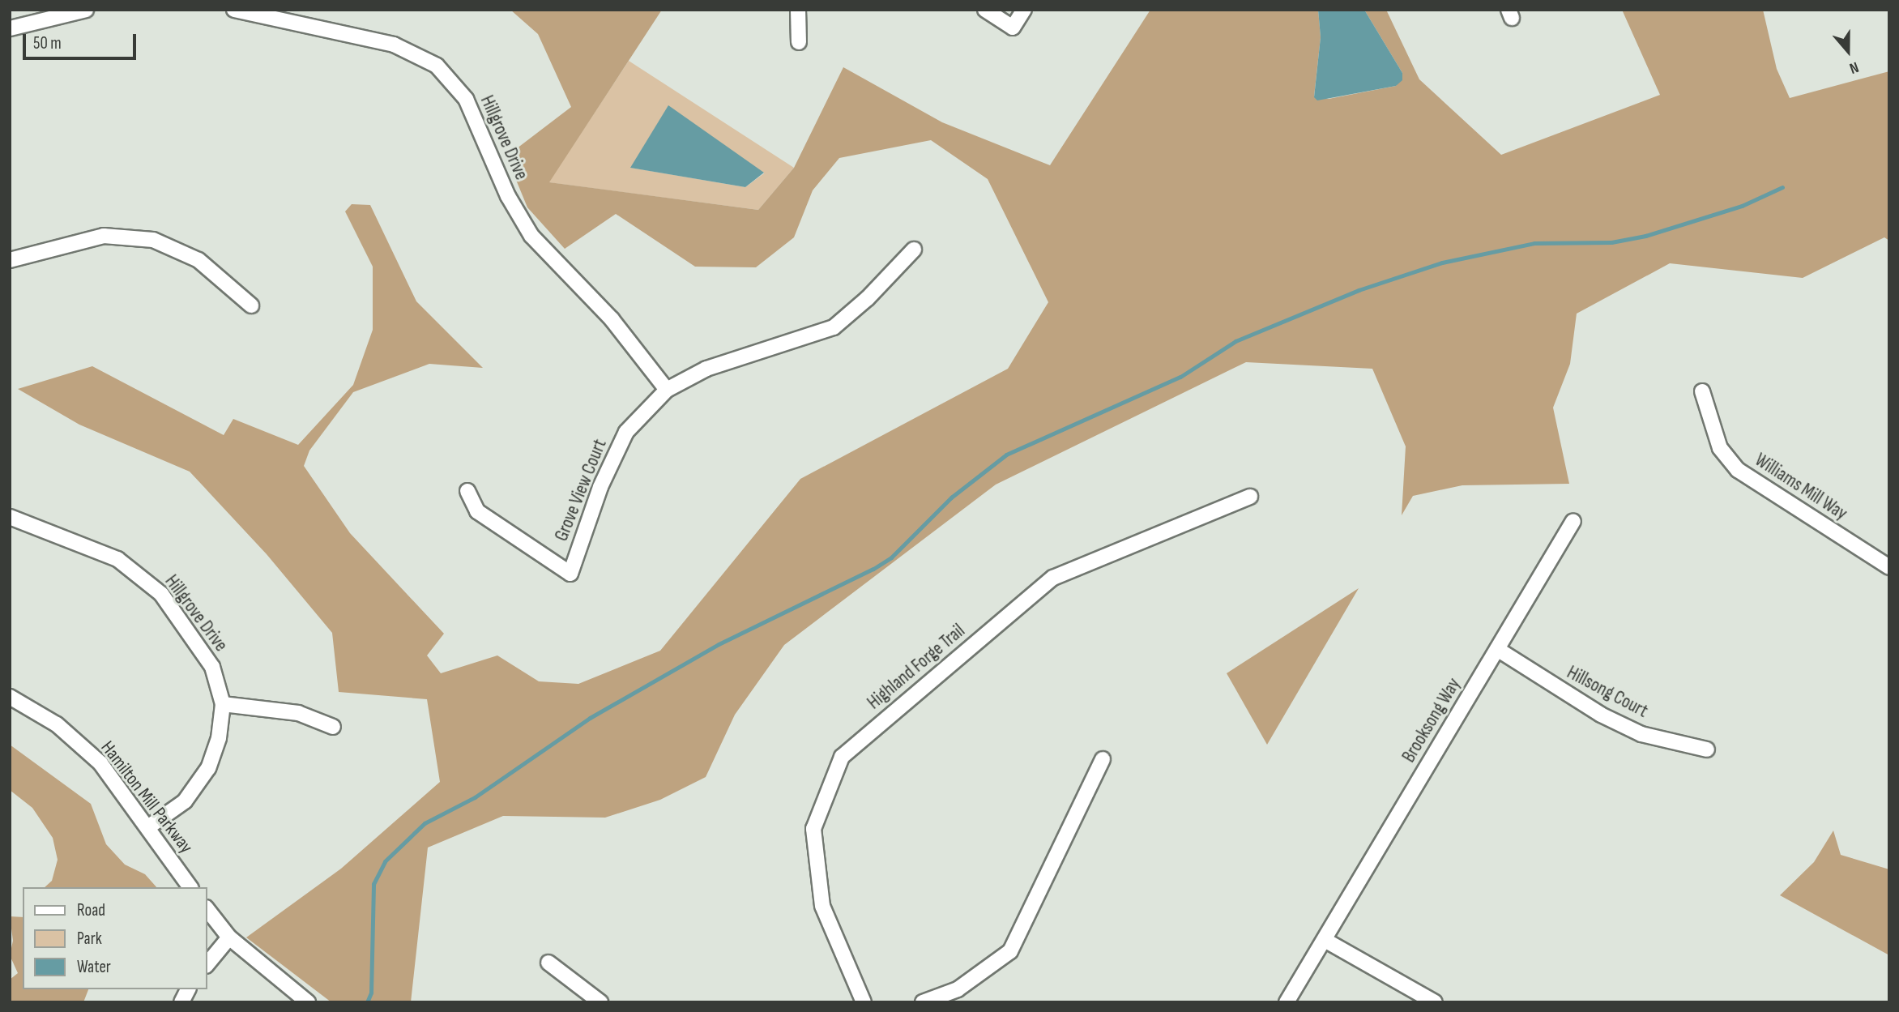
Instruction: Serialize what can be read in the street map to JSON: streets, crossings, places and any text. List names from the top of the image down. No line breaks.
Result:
{"streets":{"street":["Hillgrove Drive","Williams Mill Way","Grove View Court","Highland Forge Trail","Hillsong Court","Brooksong Way","Hamilton Mill Parkway"]},"crossings":[["Hillgrove Drive","Grove View Court"],["Hillgrove Drive","Hamilton Mill Parkway"],["Hillsong Court","Brooksong Way"]],"legend":["Road","Park","Water"],"scale_bar":"50 m","north":"bottom"}
